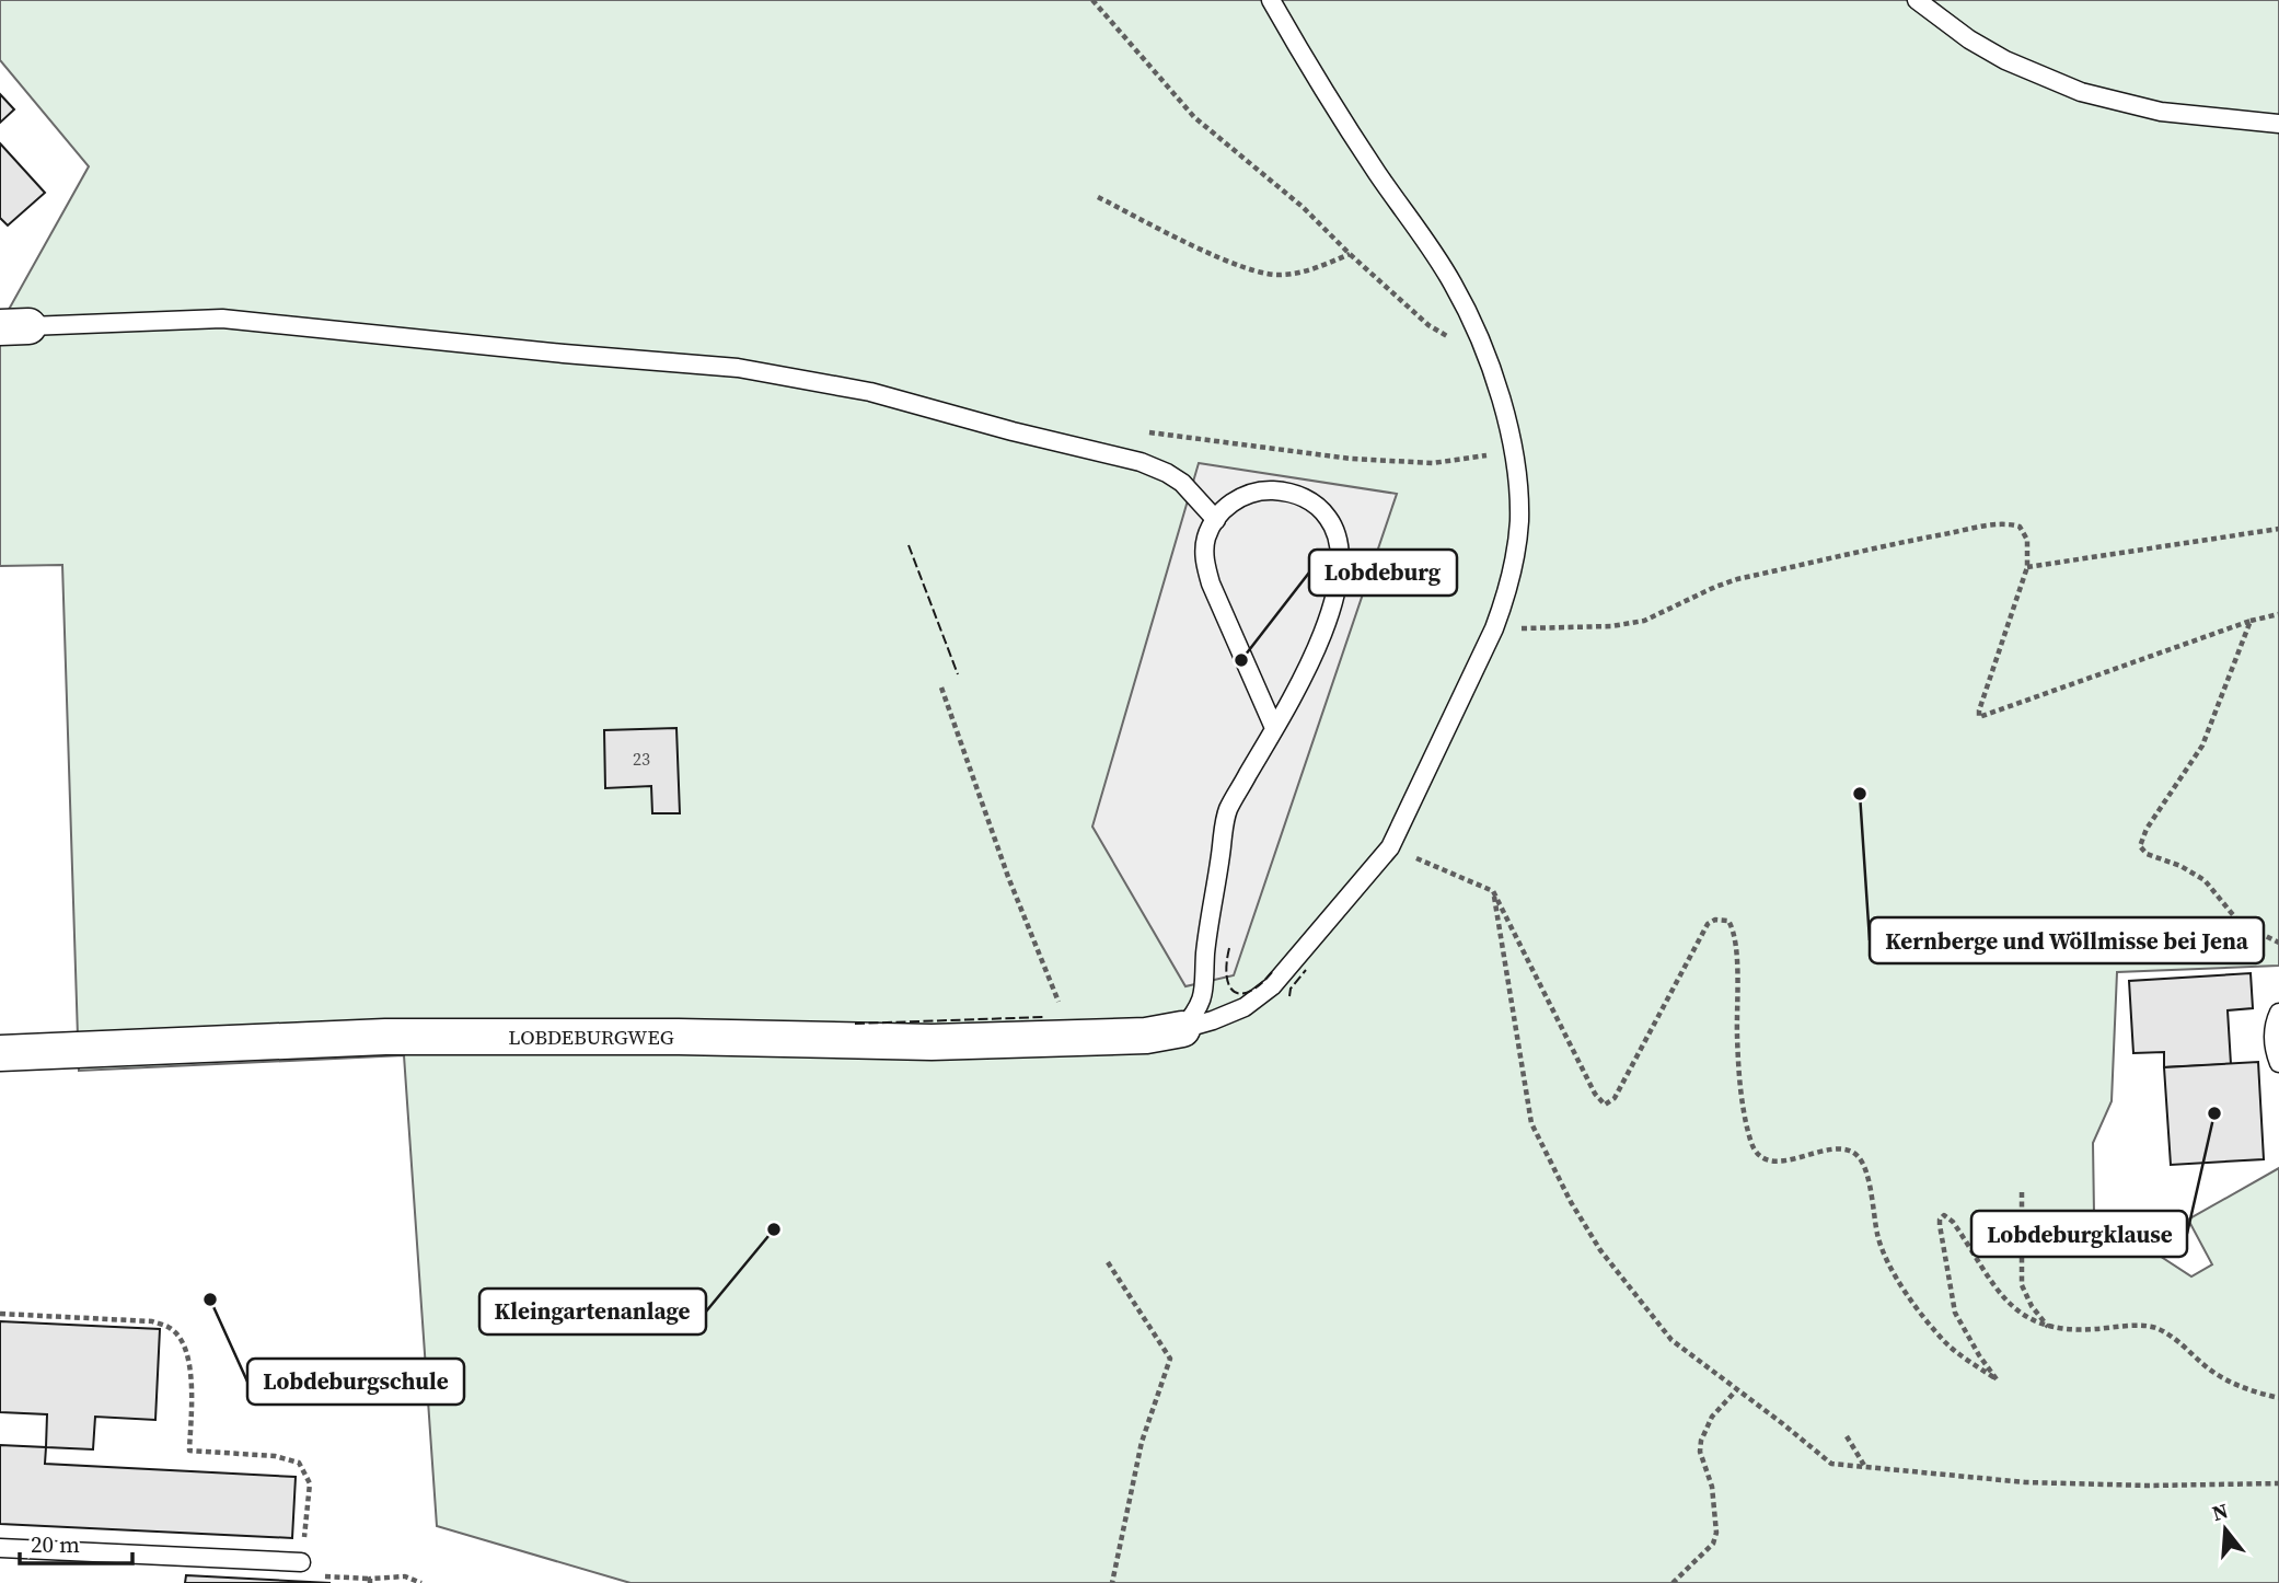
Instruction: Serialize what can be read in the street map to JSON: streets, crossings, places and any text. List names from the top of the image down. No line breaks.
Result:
{"streets":{"street":["LOBDEBURGWEG"]},"places":["Lobdeburg","Kernberge und Wöllmisse bei Jena","Lobdeburgklause","Kleingartenanlage","Lobdeburgschule"],"house_numbers":["23"],"scale_bar":"20 m","north":"top"}
